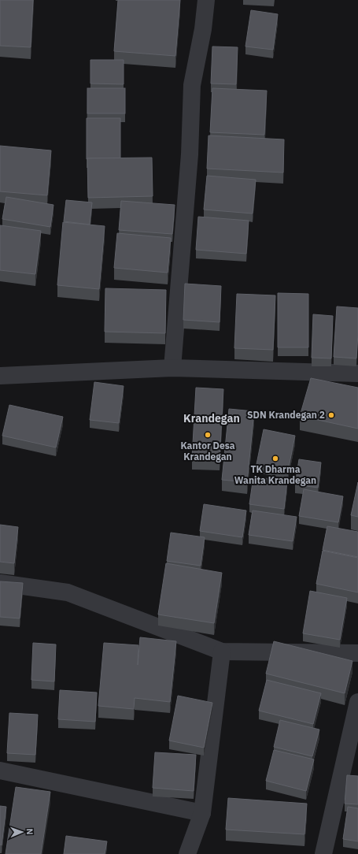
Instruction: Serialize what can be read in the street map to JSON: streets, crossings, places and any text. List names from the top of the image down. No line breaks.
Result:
{"districts":["Krandegan"],"places":["SDN Krandegan 2","Kantor Desa Krandegan","TK Dharma Wanita Krandegan"],"north":"right"}
